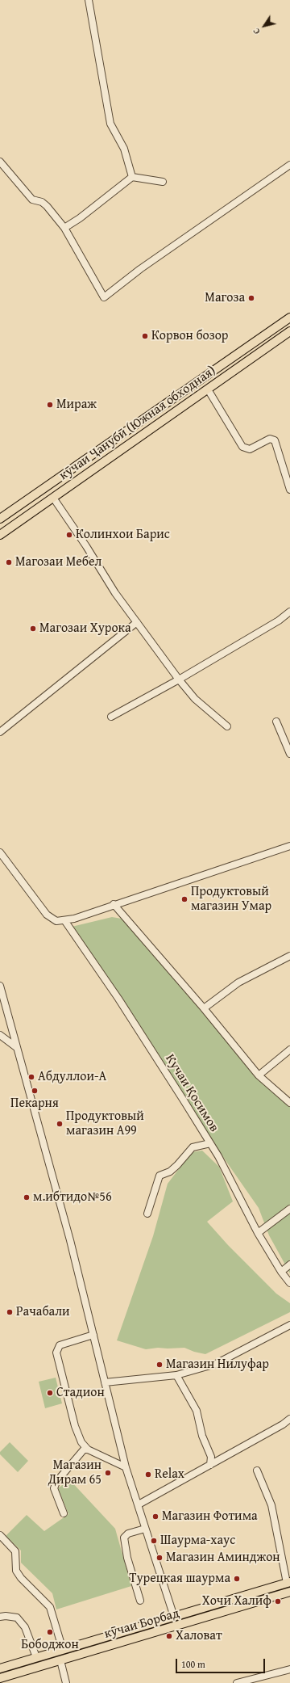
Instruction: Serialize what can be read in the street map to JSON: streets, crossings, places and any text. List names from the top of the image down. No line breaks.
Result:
{"streets":{"main road":["кӯчаи Ҷанубӣ (Южная обходная)","кӯчаи Борбад"],"street":["Кучаи Қосимов"]},"places":["Магоза","Корвон бозор","Мираж","Колинхои Барис","Магозаи Мебел","Магозаи Хурока","Продуктовый магазин Умар","Абдуллои-А","Пекарня","Продуктовый магазин А99","м.ибтидо№56","Рачабали","Магазин Нилуфар","Стадион","Магазин Дирам 65","Relax","Магазин Фотима","Шаурма-хаус","Магазин Аминджон","Турецкая шаурма","Хочи Халиф","Бободжон","Халоват"],"scale_bar":"100 m","north":"bottom left"}
